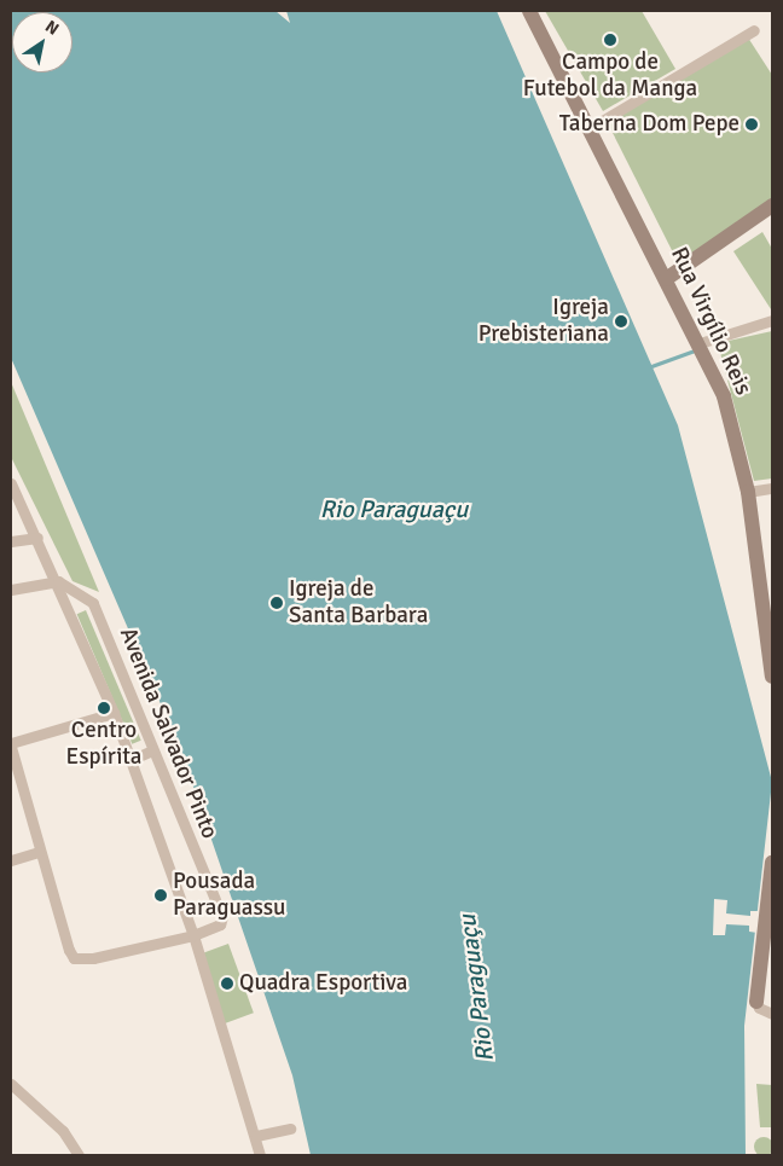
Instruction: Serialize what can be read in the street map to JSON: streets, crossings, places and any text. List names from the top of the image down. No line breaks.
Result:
{"streets":{"street":["Rua Virgílio Reis","Avenida Salvador Pinto"]},"water":["Rio Paraguaçu"],"places":["Campo de Futebol da Manga","Taberna Dom Pepe","Igreja Prebisteriana","Igreja de Santa Barbara","Centro Espírita","Pousada Paraguassu","Quadra Esportiva"],"north":"top right"}
